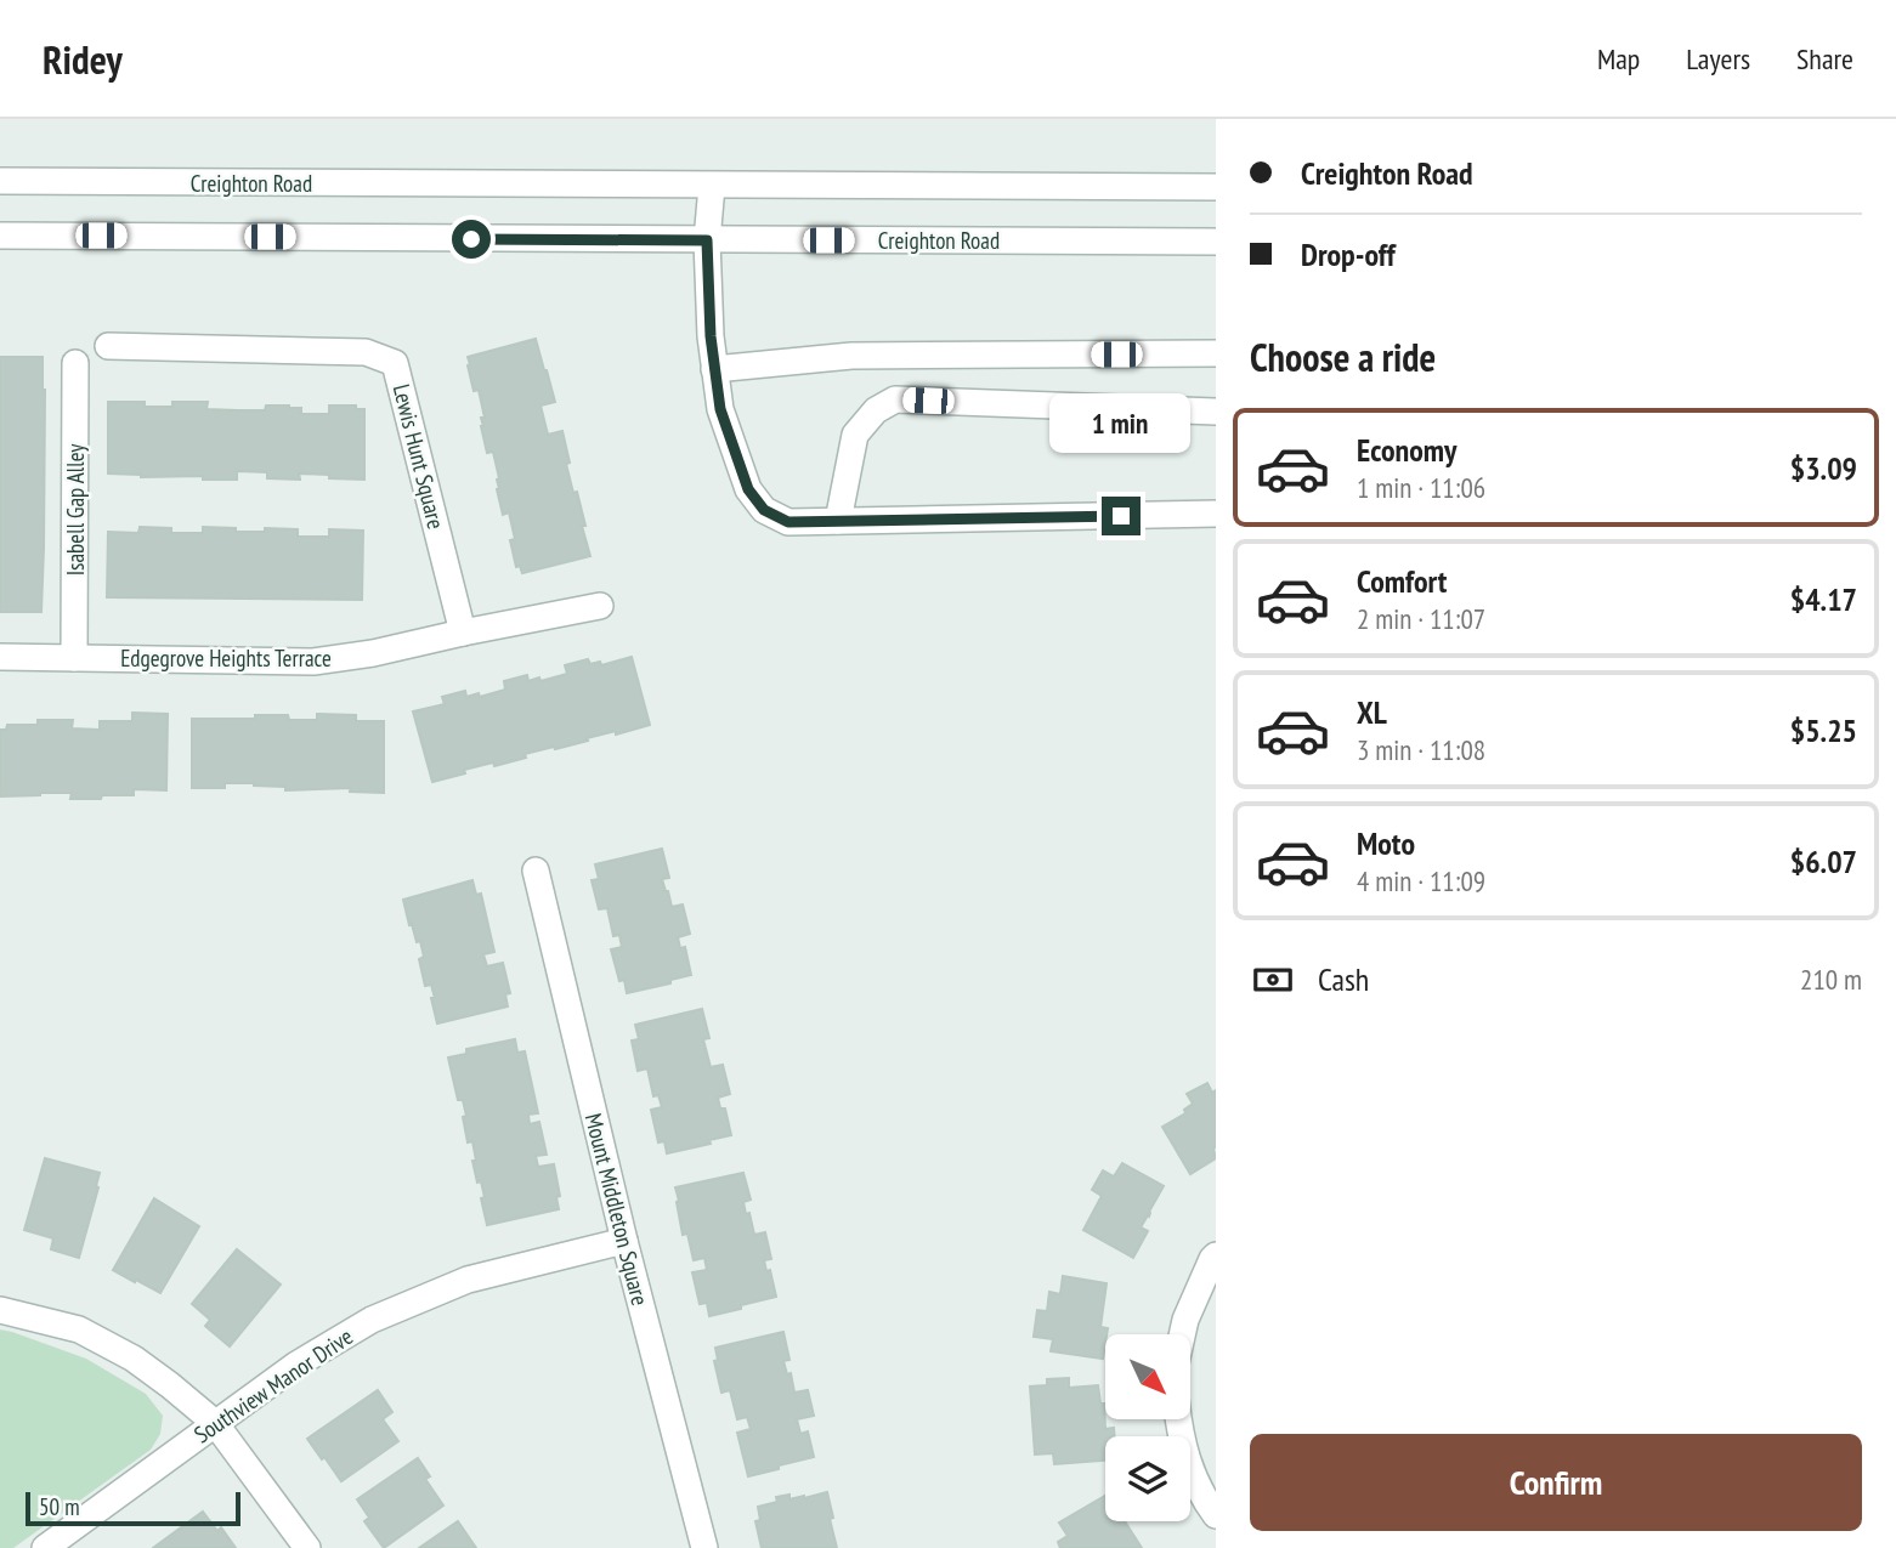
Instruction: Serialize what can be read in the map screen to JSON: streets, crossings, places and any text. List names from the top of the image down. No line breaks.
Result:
{"streets":{"street":["Creighton Road","Lewis Hunt Square","Isabell Gap Alley","Edgegrove Heights Terrace","Mount Middleton Square","Southview Manor Drive"]},"crossings":[["Lewis Hunt Square","Edgegrove Heights Terrace"],["Isabell Gap Alley","Edgegrove Heights Terrace"],["Mount Middleton Square","Southview Manor Drive"]],"scale_bar":"50 m","north":"bottom right","page":{"header":"Ridey","nav":["Map","Layers","Share"],"banner":["Creighton Road","Drop-off"],"heading":"Choose a ride","bubble":"1 min","list":[{"name":"Economy","note":"1 min · 11:06","value":"$3.09"},{"name":"Comfort","note":"2 min · 11:07","value":"$4.17"},{"name":"XL","note":"3 min · 11:08","value":"$5.25"},{"name":"Moto","note":"4 min · 11:09","value":"$6.07"}],"pay":["Cash","210 m"],"buttons":"Confirm","scale":"50 m"}}
